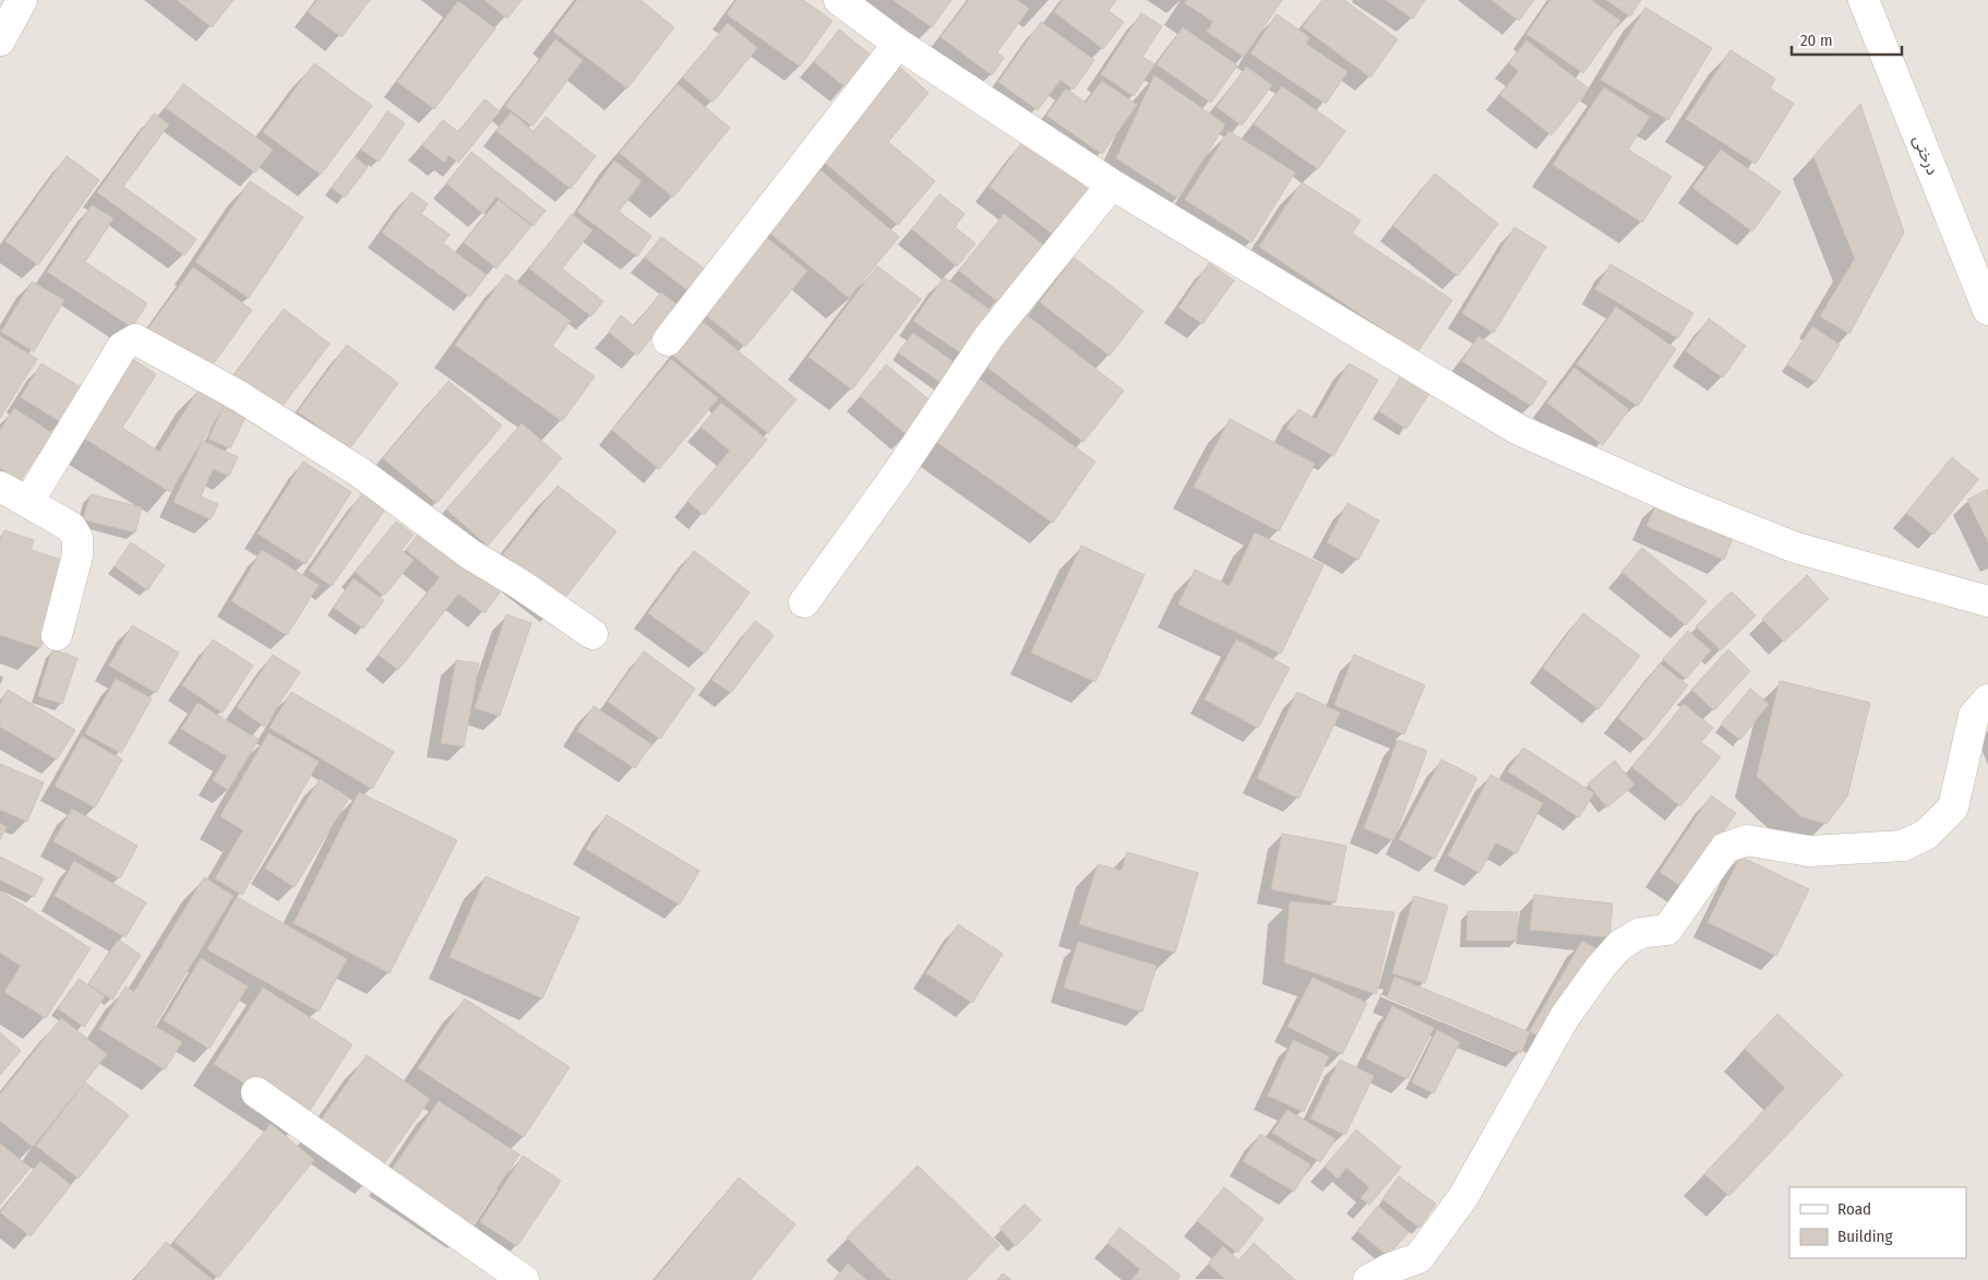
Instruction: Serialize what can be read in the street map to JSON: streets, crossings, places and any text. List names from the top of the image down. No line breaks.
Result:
{"streets":{"street":["درختی"]},"legend":["Road","Building"],"scale_bar":"20 m"}
